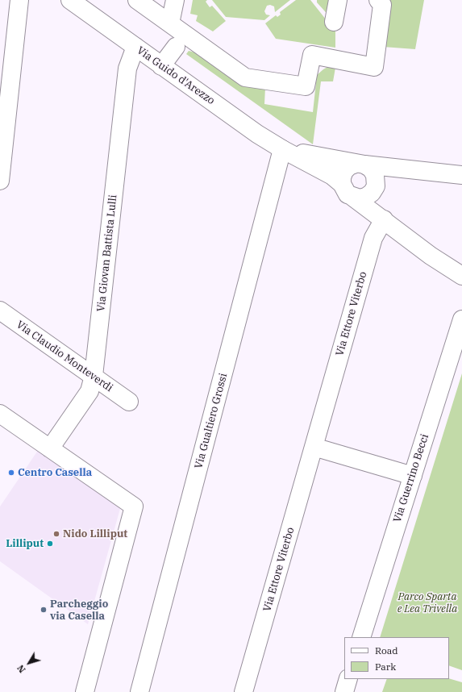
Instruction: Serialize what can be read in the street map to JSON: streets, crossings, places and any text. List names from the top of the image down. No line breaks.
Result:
{"streets":{"street":["Via Guido d'Arezzo","Via Giovan Battista Lulli","Via Ettore Viterbo","Via Claudio Monteverdi","Via Gualtiero Grossi","Via Guerrino Becci"]},"crossings":[["Via Guido d'Arezzo","Via Giovan Battista Lulli"],["Via Guido d'Arezzo","Via Ettore Viterbo"],["Via Guido d'Arezzo","Via Gualtiero Grossi"],["Via Giovan Battista Lulli","Via Claudio Monteverdi"]],"parks":["Parco Sparta e Lea Trivella"],"places":["Centro Casella","Nido Lilliput","Lilliput","Parcheggio via Casella"],"legend":["Road","Park"],"north":"bottom left"}
